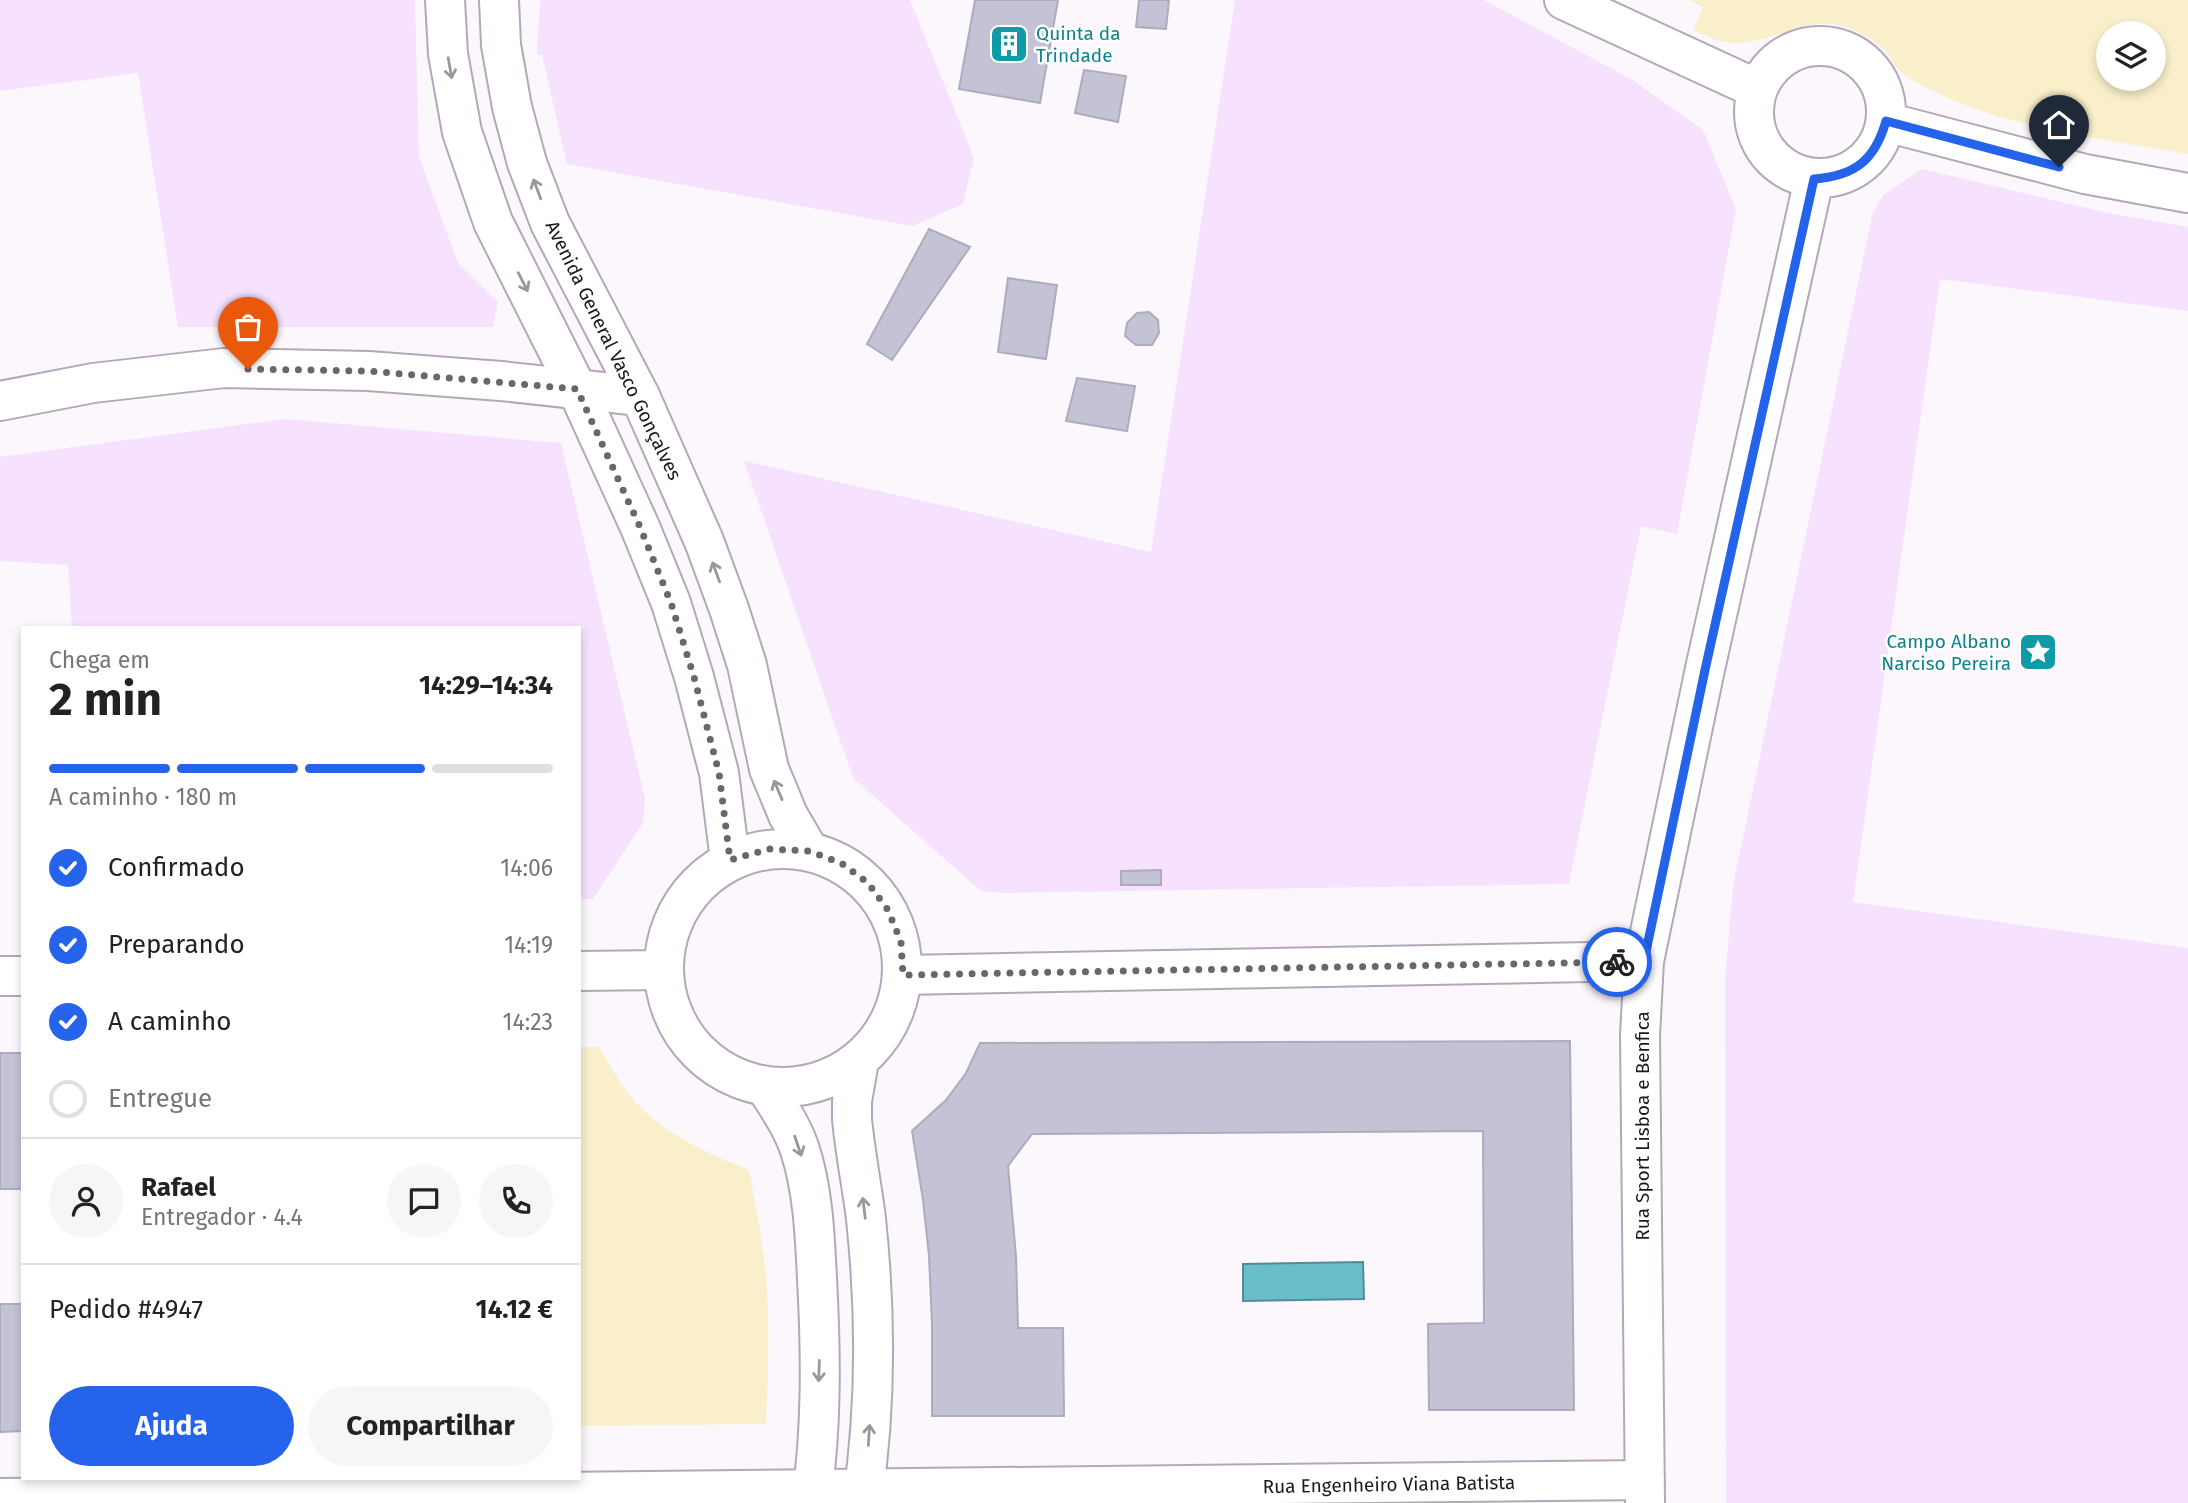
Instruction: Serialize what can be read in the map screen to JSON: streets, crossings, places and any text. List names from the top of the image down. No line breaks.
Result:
{"streets":{"street":["Avenida General Vasco Gonçalves","Rua Sport Lisboa e Benfica","Rua Engenheiro Viana Batista"]},"crossings":[["Rua Sport Lisboa e Benfica","Rua Engenheiro Viana Batista"]],"places":{"building":["Quinta da Trindade"],"place":["Campo Albano Narciso Pereira"]},"page":{"heading":["2 min","Chega em","14:29–14:34"],"panel":["Rafael","Entregador · 4.4","Pedido #4947","14.12 €"],"bar":"A caminho · 180 m","list":[["Confirmado","14:06"],["Preparando","14:19"],["A caminho","14:23"],"Entregue"],"buttons":["Ajuda","Compartilhar"]}}
